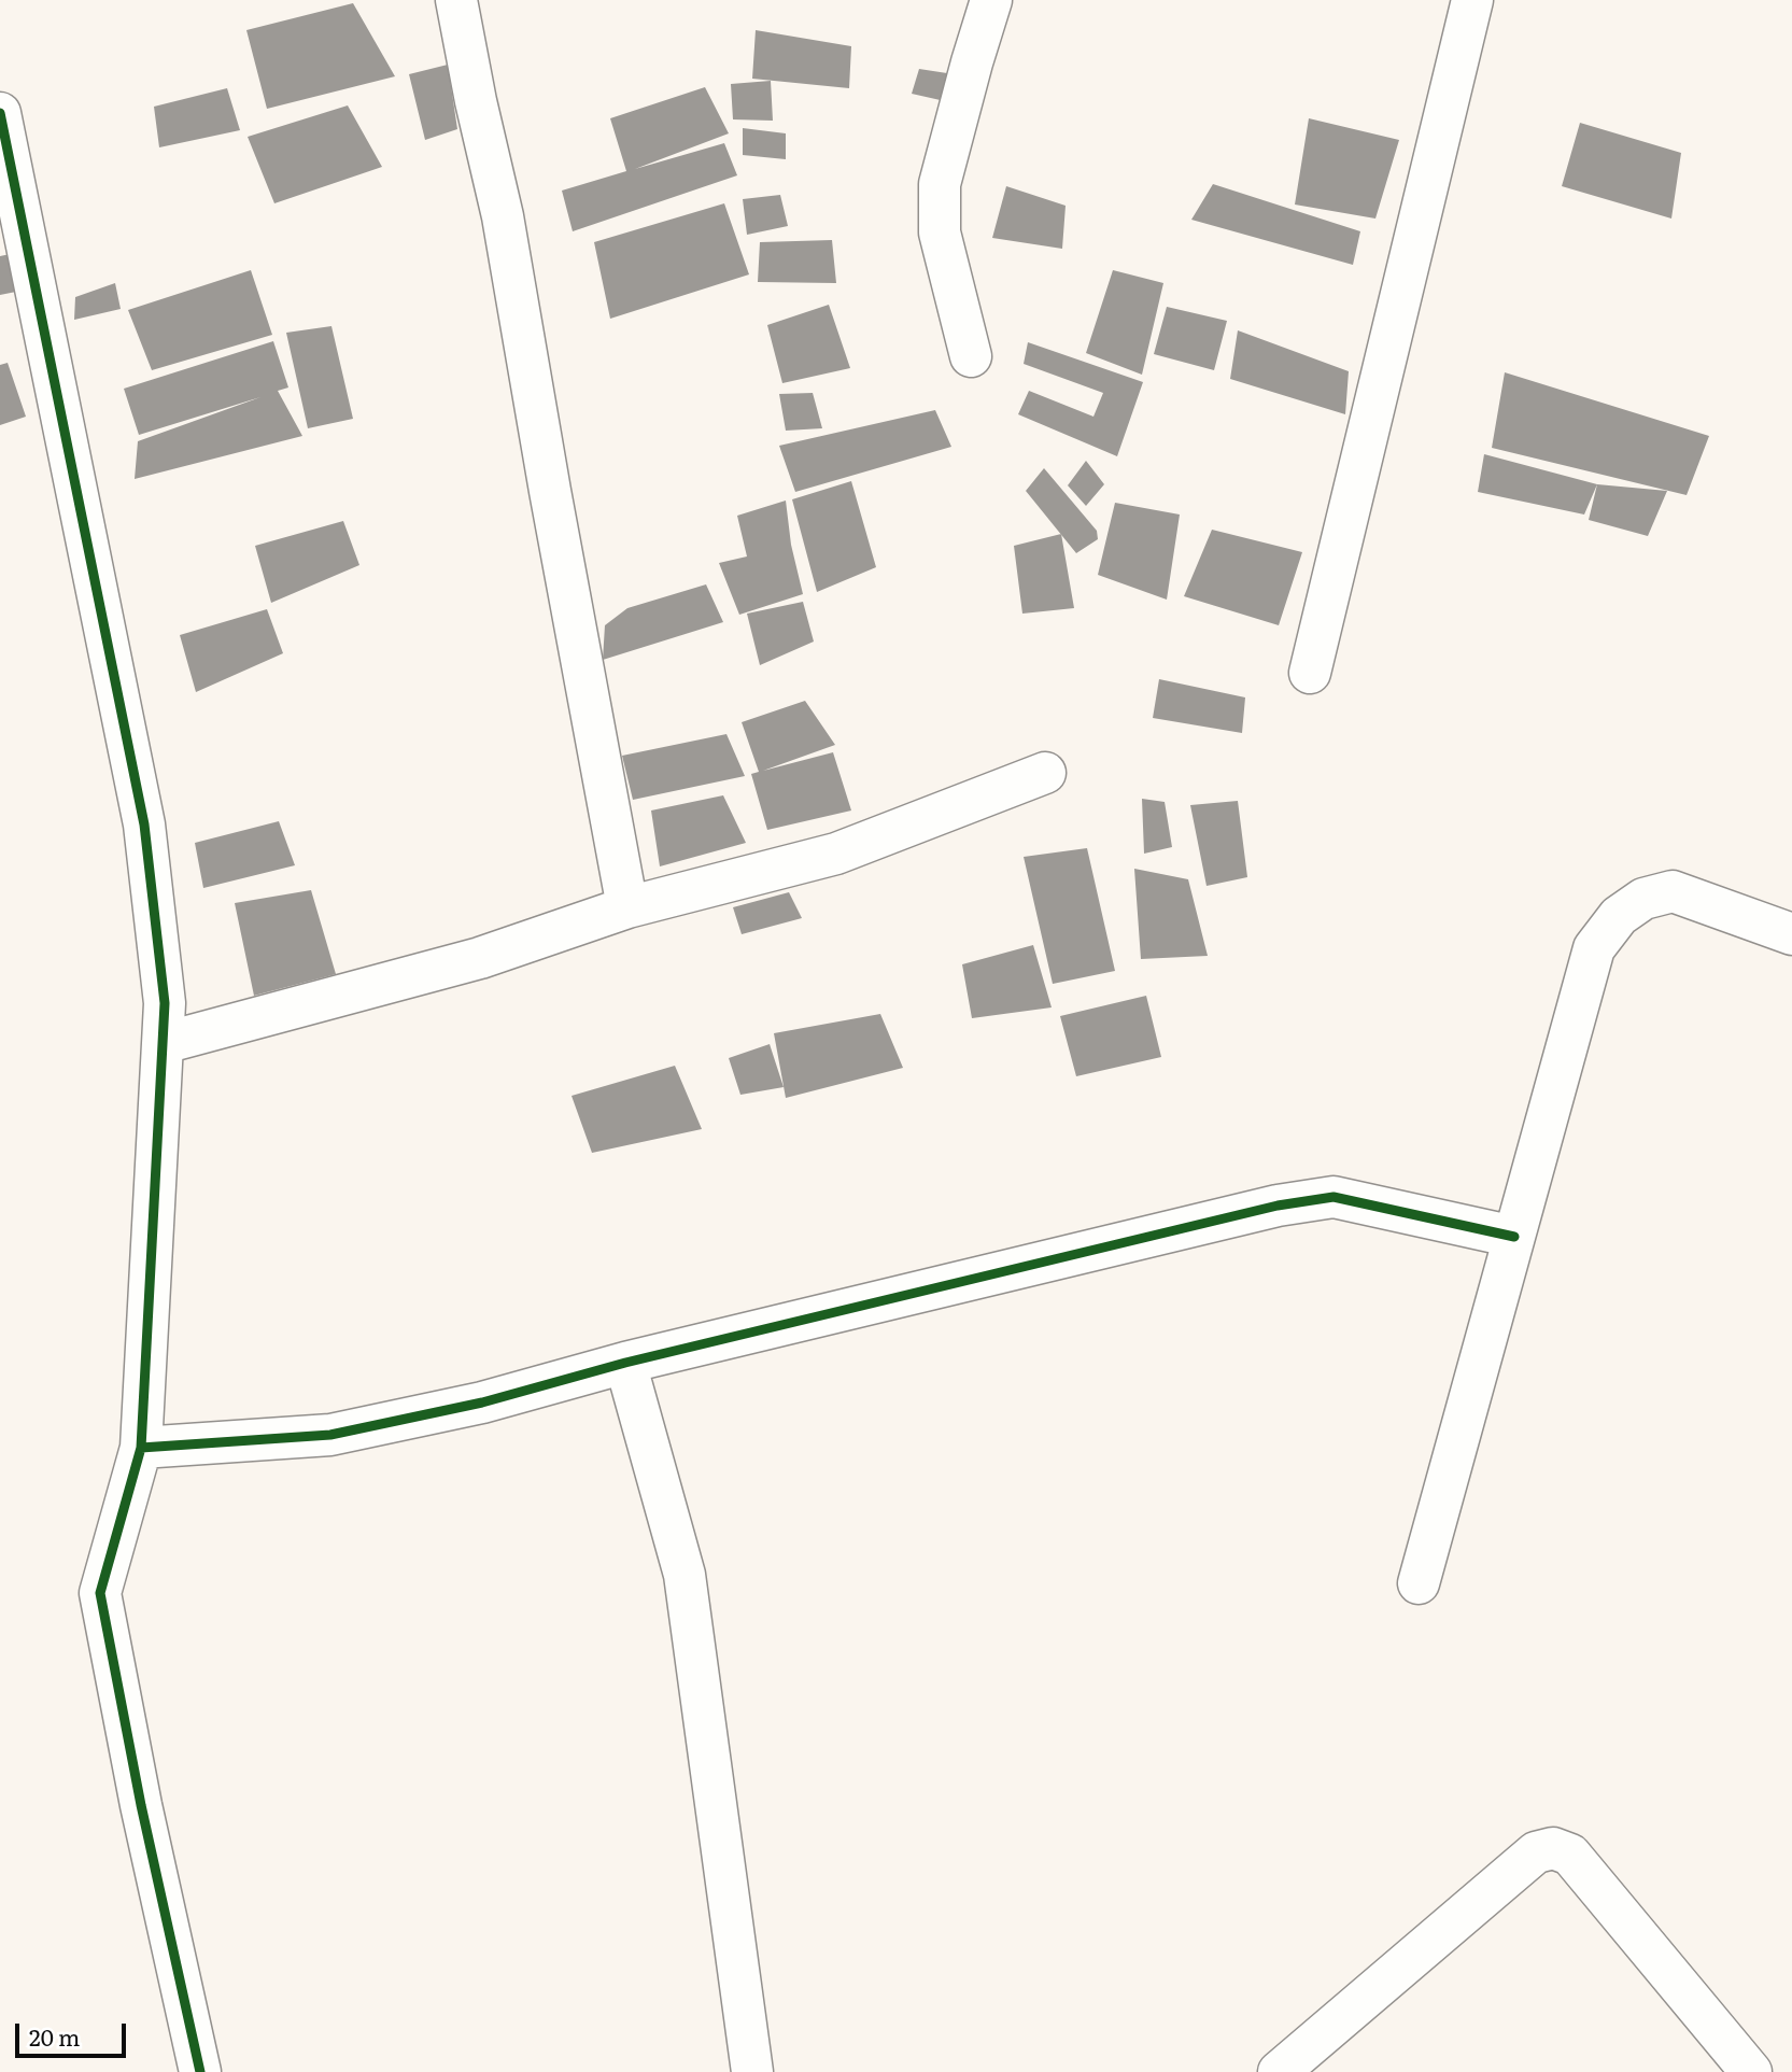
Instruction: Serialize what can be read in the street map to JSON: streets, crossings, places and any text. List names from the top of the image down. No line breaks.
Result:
{"scale_bar":"20 m"}
